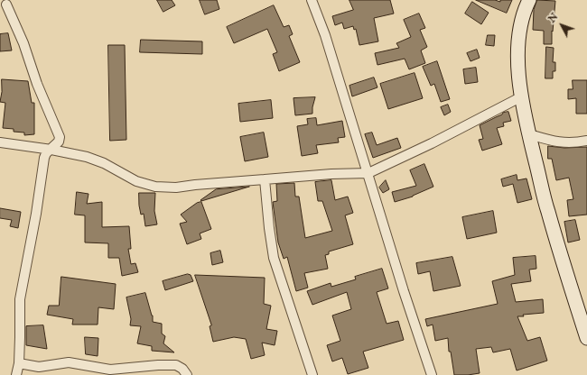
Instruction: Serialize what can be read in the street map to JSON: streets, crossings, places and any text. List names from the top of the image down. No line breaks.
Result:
{"north":"top left"}
